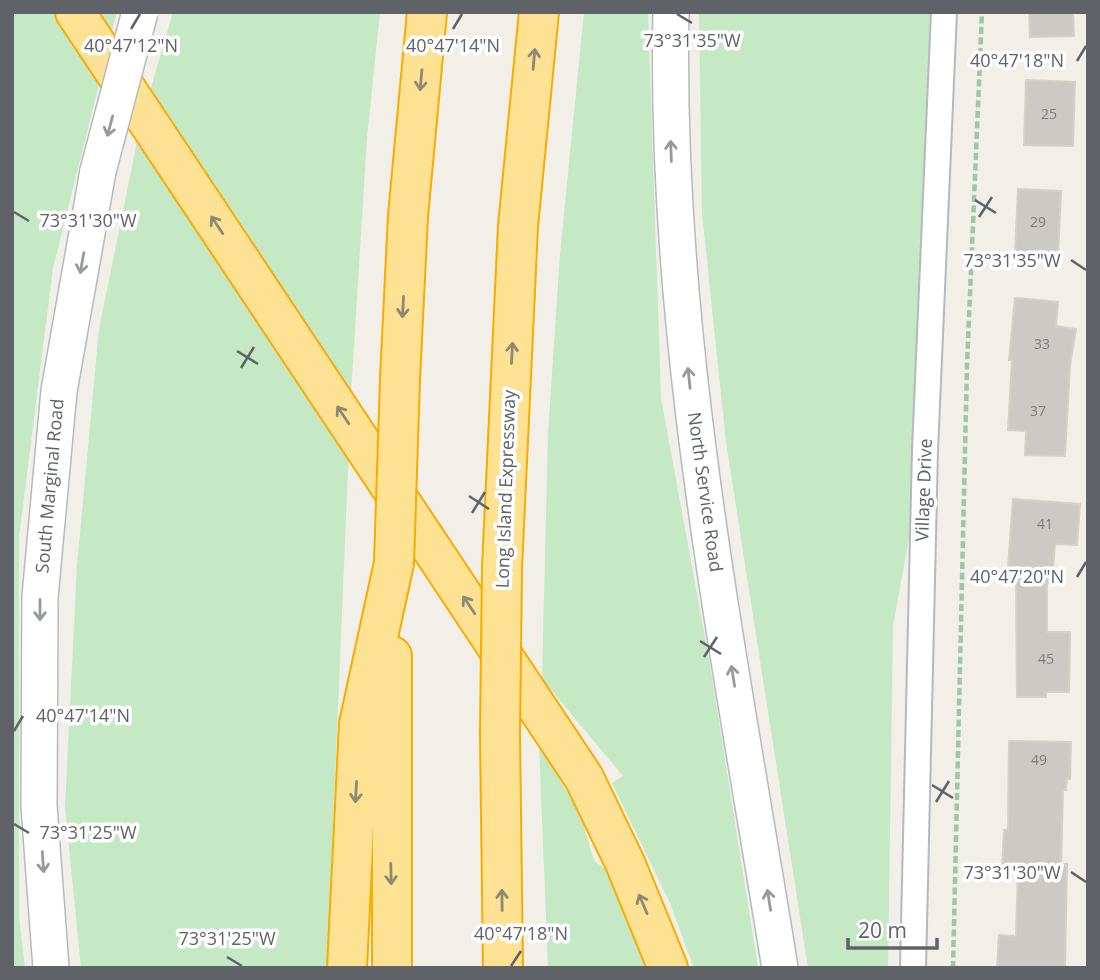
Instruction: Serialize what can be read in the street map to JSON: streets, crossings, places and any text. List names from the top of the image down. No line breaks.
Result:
{"streets":{"highway":["Long Island Expressway"],"main road":["South Marginal Road","North Service Road"],"street":["Village Drive"]},"one_way":["South Marginal Road","North Service Road"],"house_numbers":["25","29","33","37","41","45","49"],"scale_bar":"20 m","coordinates":["73°31'35\"W","40°47'12\"N","40°47'14\"N","40°47'18\"N","73°31'30\"W","40°47'20\"N","73°31'25\"W"]}
